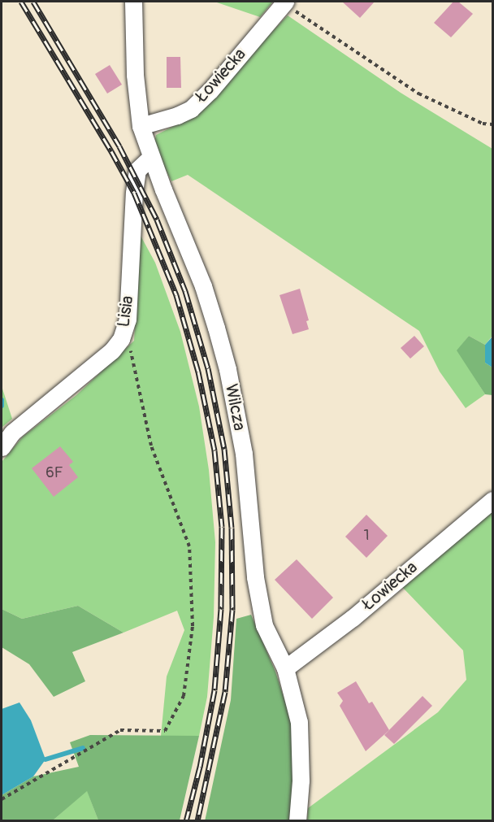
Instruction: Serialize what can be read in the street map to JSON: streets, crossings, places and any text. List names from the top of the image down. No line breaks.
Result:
{"streets":{"street":["Łowiecka","Lisia","Wilcza"]},"crossings":[["Łowiecka","Wilcza"],["Lisia","Wilcza"]],"house_numbers":["6F","1"]}
